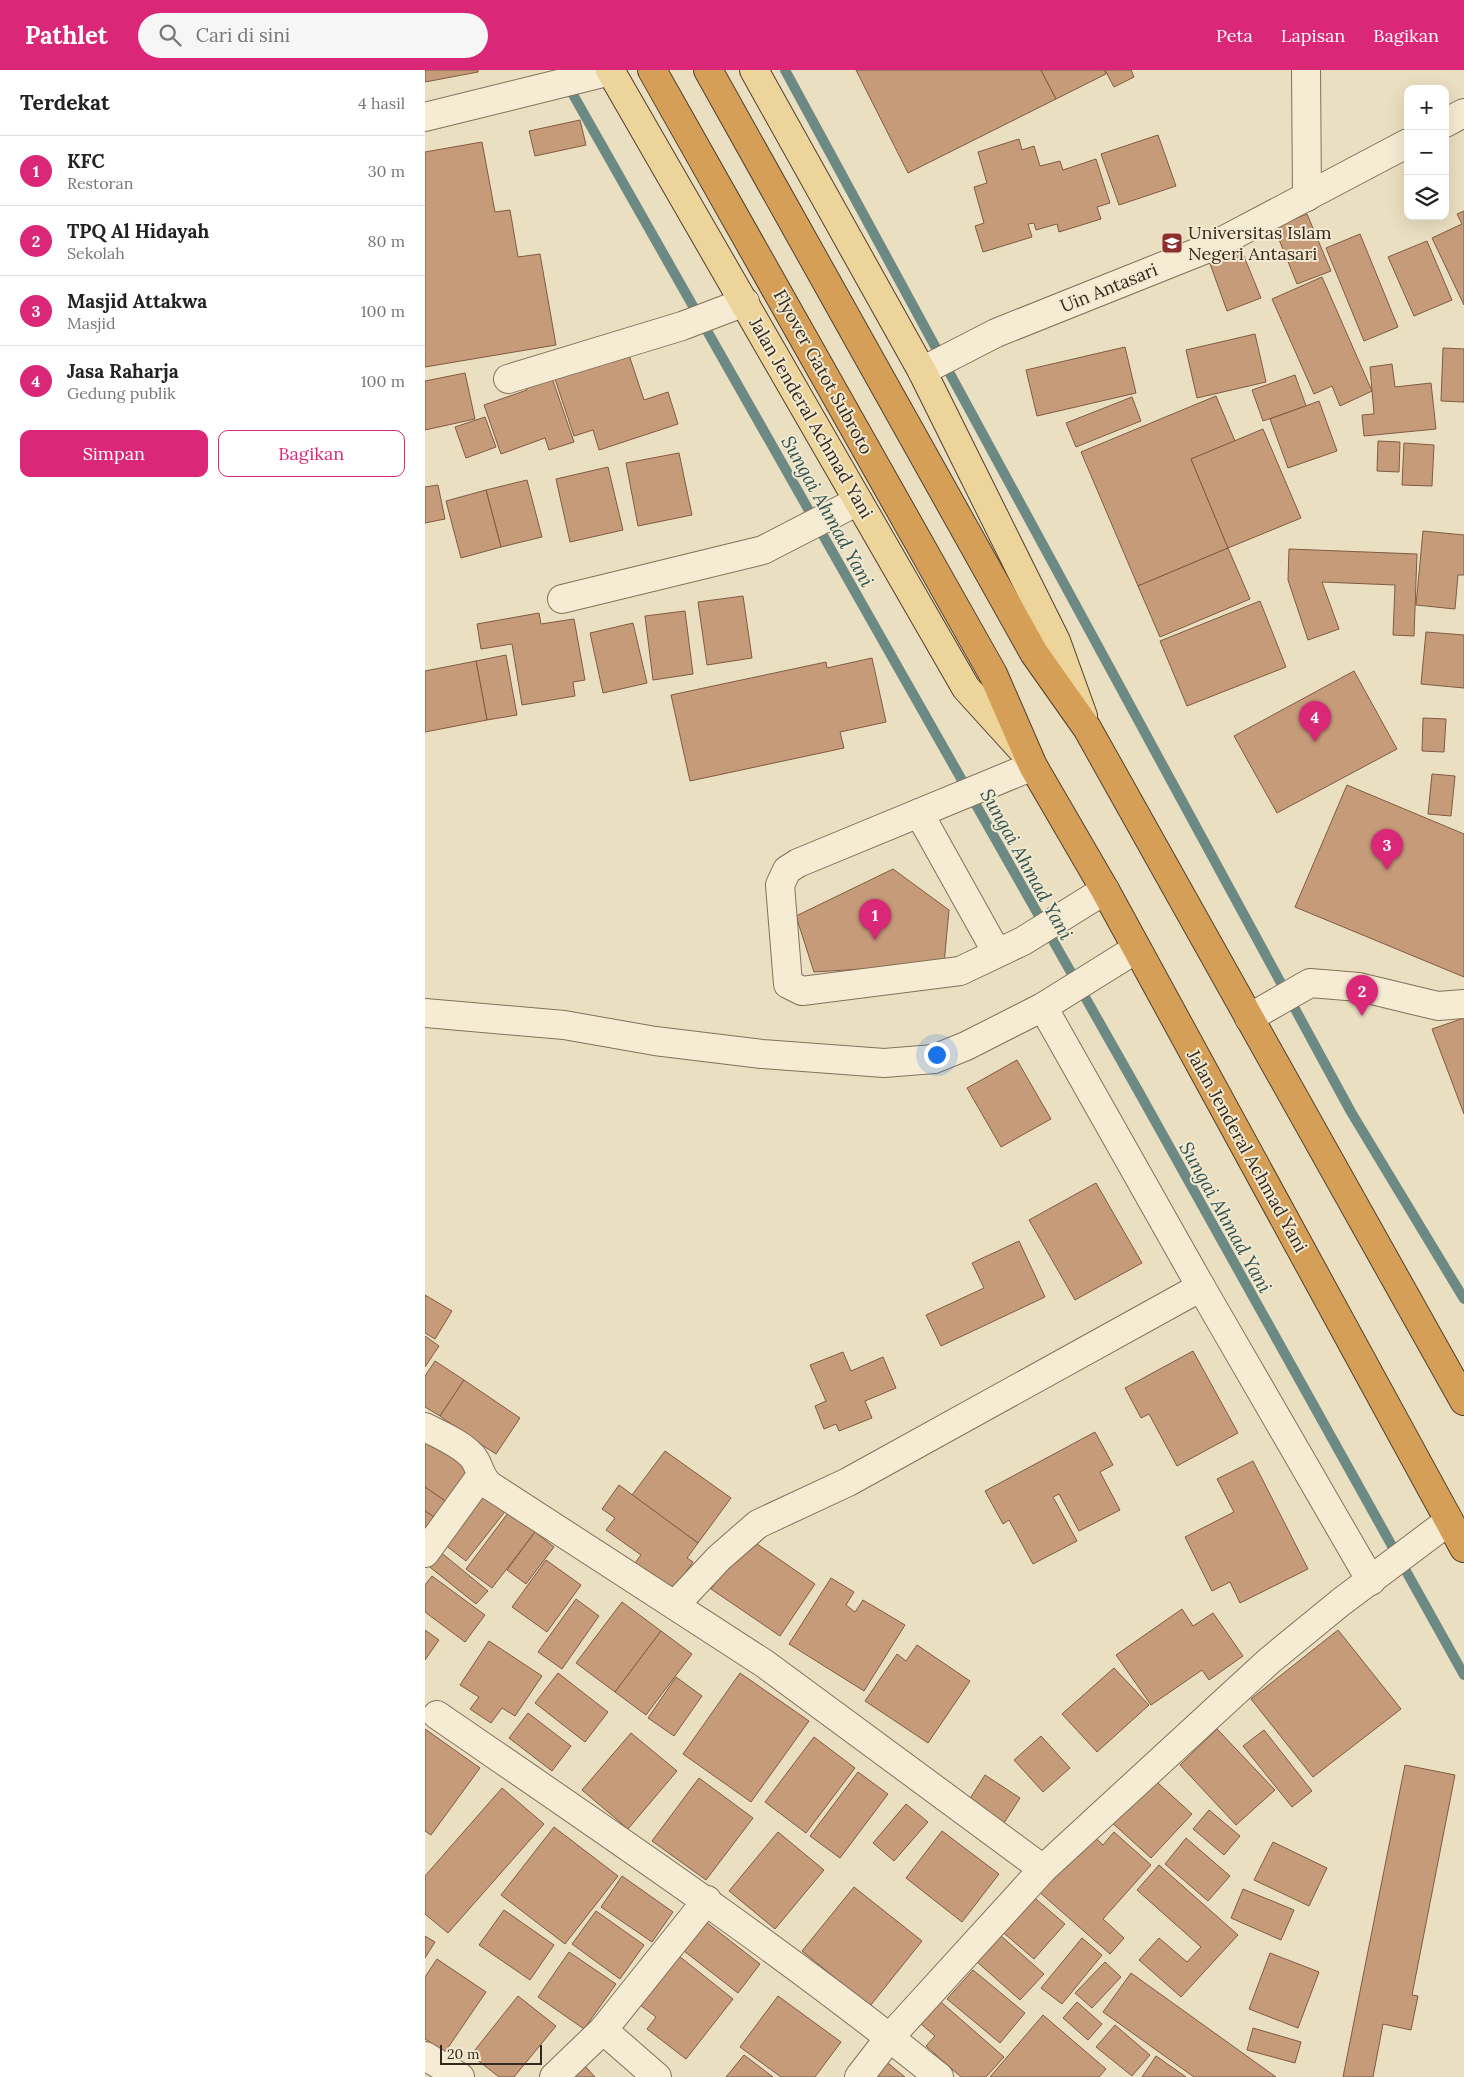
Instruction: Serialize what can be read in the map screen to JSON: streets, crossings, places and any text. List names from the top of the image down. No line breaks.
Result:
{"streets":{"highway":["Flyover Gatot Subroto","Jalan Jenderal Achmad Yani"],"street":["Uin Antasari"]},"crossings":[["Flyover Gatot Subroto","Jalan Jenderal Achmad Yani"]],"water":["Sungai Ahmad Yani"],"places":{"school or university":["Universitas Islam Negeri Antasari"]},"scale_bar":"20 m","page":{"header":"Pathlet","search":"Cari di sini","nav":["Peta","Lapisan","Bagikan"],"heading":["Terdekat","4 hasil"],"map_buttons":["+","−"],"list":[{"mark":"1","name":"KFC","note":"Restoran","value":"30 m"},{"mark":"2","name":"TPQ Al Hidayah","note":"Sekolah","value":"80 m"},{"mark":"3","name":"Masjid Attakwa","note":"Masjid","value":"100 m"},{"mark":"4","name":"Jasa Raharja","note":"Gedung publik","value":"100 m"}],"buttons":["Simpan","Bagikan"],"pins":["4","3","1","2"],"scale":"20 m"}}
